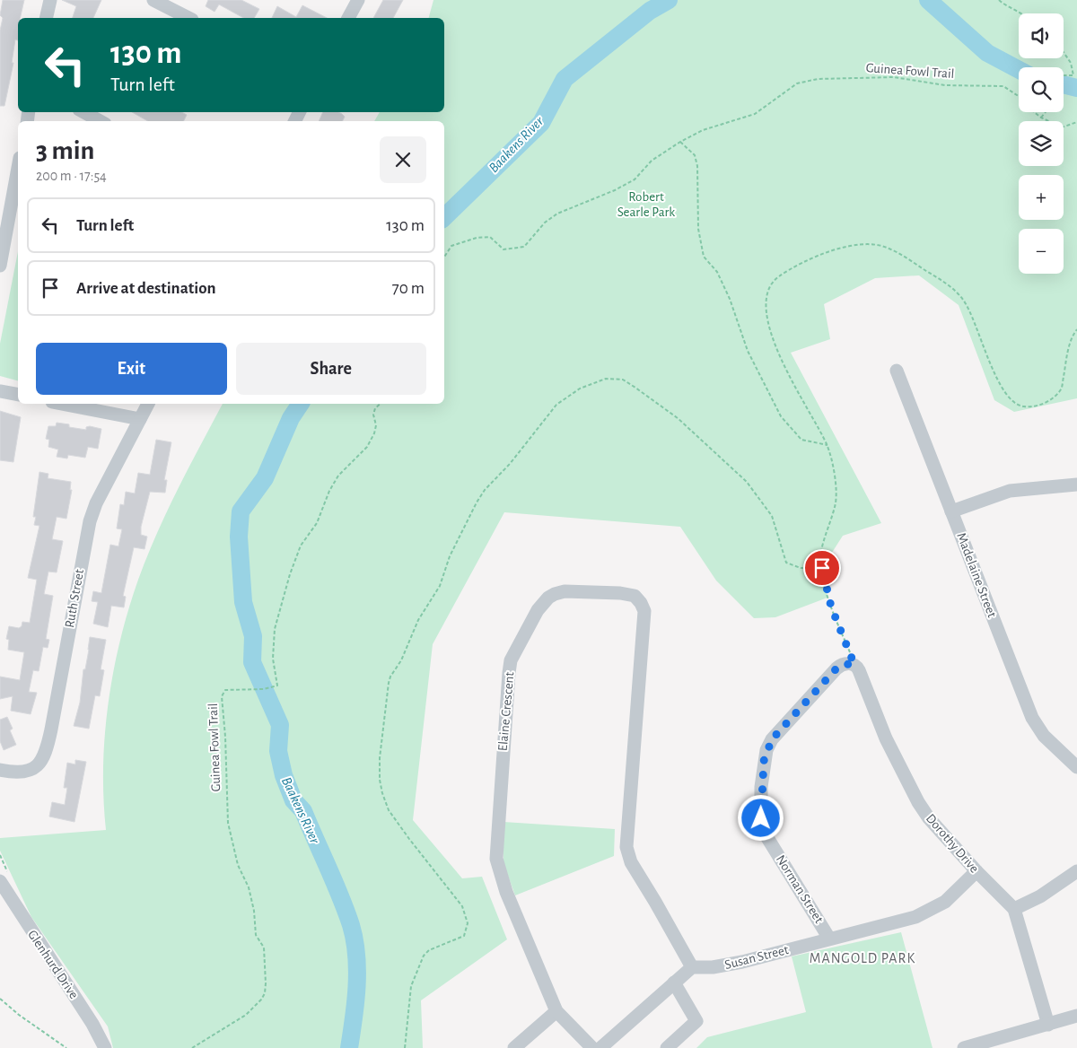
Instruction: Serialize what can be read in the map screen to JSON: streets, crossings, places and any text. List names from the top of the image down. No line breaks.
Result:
{"streets":{"street":["Madelaine Street","Ruth Street","Elaine Crescent","Dorothy Drive","Norman Street","Susan Street","Glenhurd Drive"],"path":["Guinea Fowl Trail"]},"crossings":[["Elaine Crescent","Susan Street"],["Dorothy Drive","Norman Street"],["Dorothy Drive","Susan Street"],["Norman Street","Susan Street"]],"districts":["MANGOLD PARK"],"water":["Baakens River"],"parks":["Robert Searle Park"],"page":{"map_buttons":["+","−"],"turn":["130 m","Turn left"],"heading":["3 min","200 m · 17:54"],"list":[{"name":"Turn left","value":"130 m"},{"name":"Arrive at destination","value":"70 m"}],"buttons":["Exit","Share"]}}
